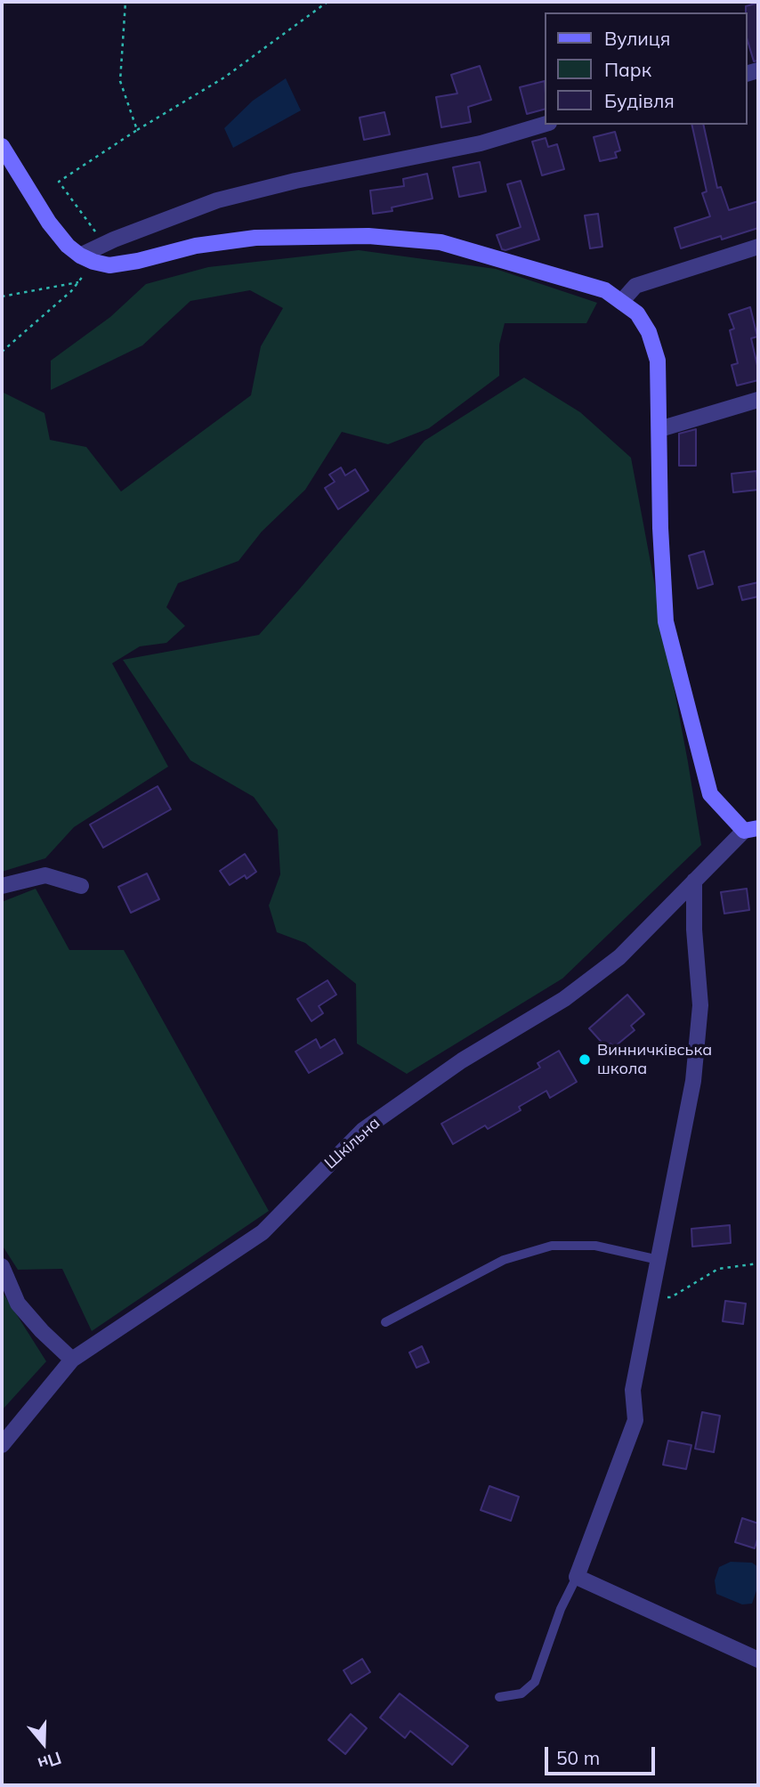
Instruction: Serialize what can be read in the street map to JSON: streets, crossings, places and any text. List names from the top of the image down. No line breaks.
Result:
{"streets":{"street":["Шкільна"]},"places":["Винничківська школа"],"legend":["Вулиця","Парк","Будівля"],"scale_bar":"50 m","north":"bottom"}
